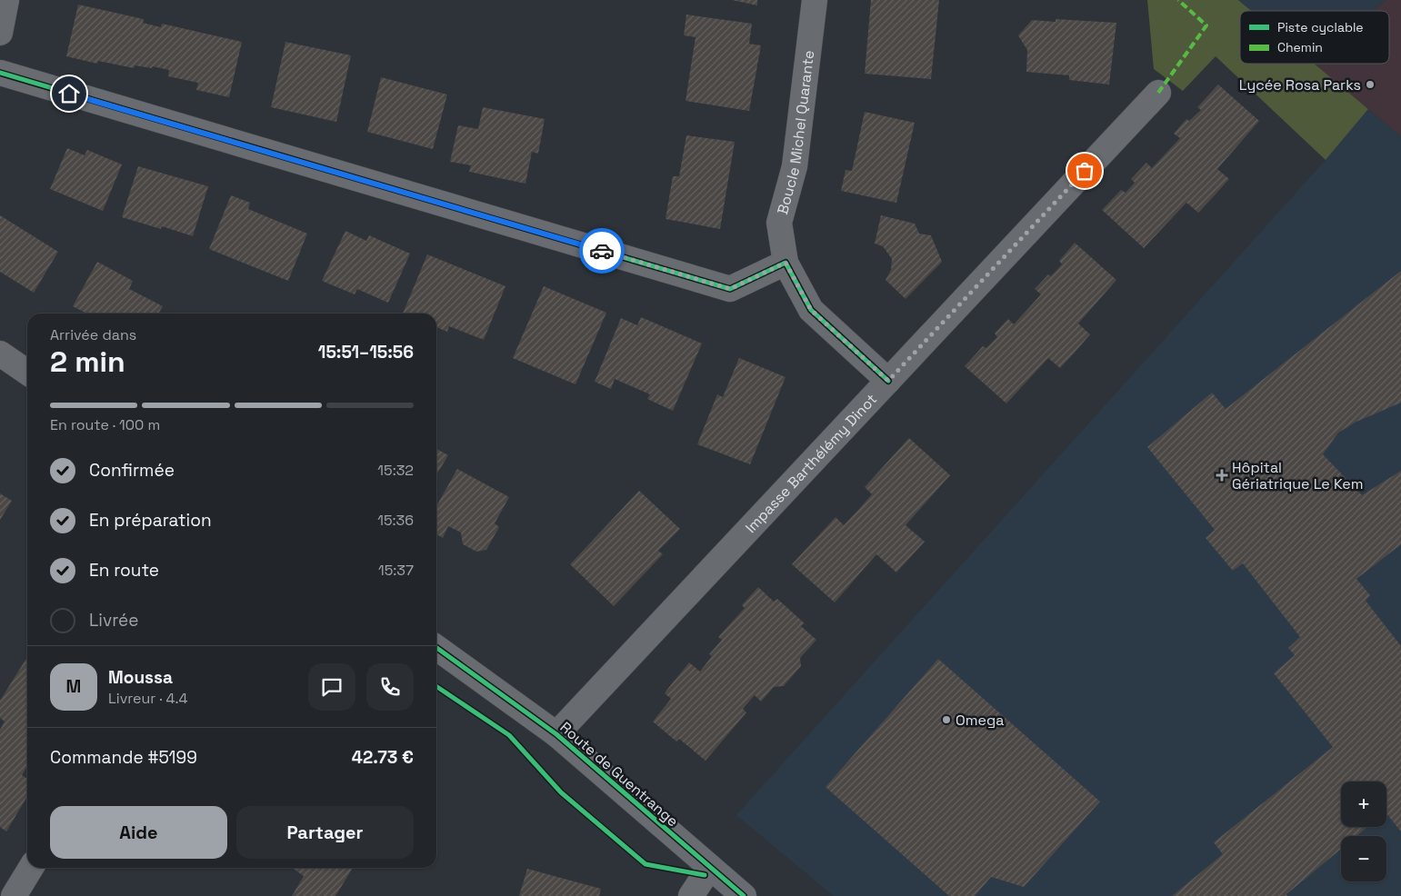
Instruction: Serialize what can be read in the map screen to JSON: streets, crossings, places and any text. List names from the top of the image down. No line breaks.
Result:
{"streets":{"street":["Boucle Michel Quarante","Impasse Barthélémy Dinot","Route de Guentrange"]},"crossings":[["Boucle Michel Quarante","Impasse Barthélémy Dinot"],["Impasse Barthélémy Dinot","Route de Guentrange"]],"places":{"other":["Lycée Rosa Parks","Omega"],"health":["Hôpital Gériatrique Le Kem"]},"legend":["Piste cyclable","Chemin"],"page":{"heading":["2 min","Arrivée dans","15:51–15:56"],"panel":["Moussa","Livreur · 4.4","Commande #5199","42.73 €"],"bar":"En route · 100 m","list":[["Confirmée","15:32"],["En préparation","15:36"],["En route","15:37"],"Livrée"],"round":"M","map_buttons":["+","−"],"buttons":["Aide","Partager"]}}
